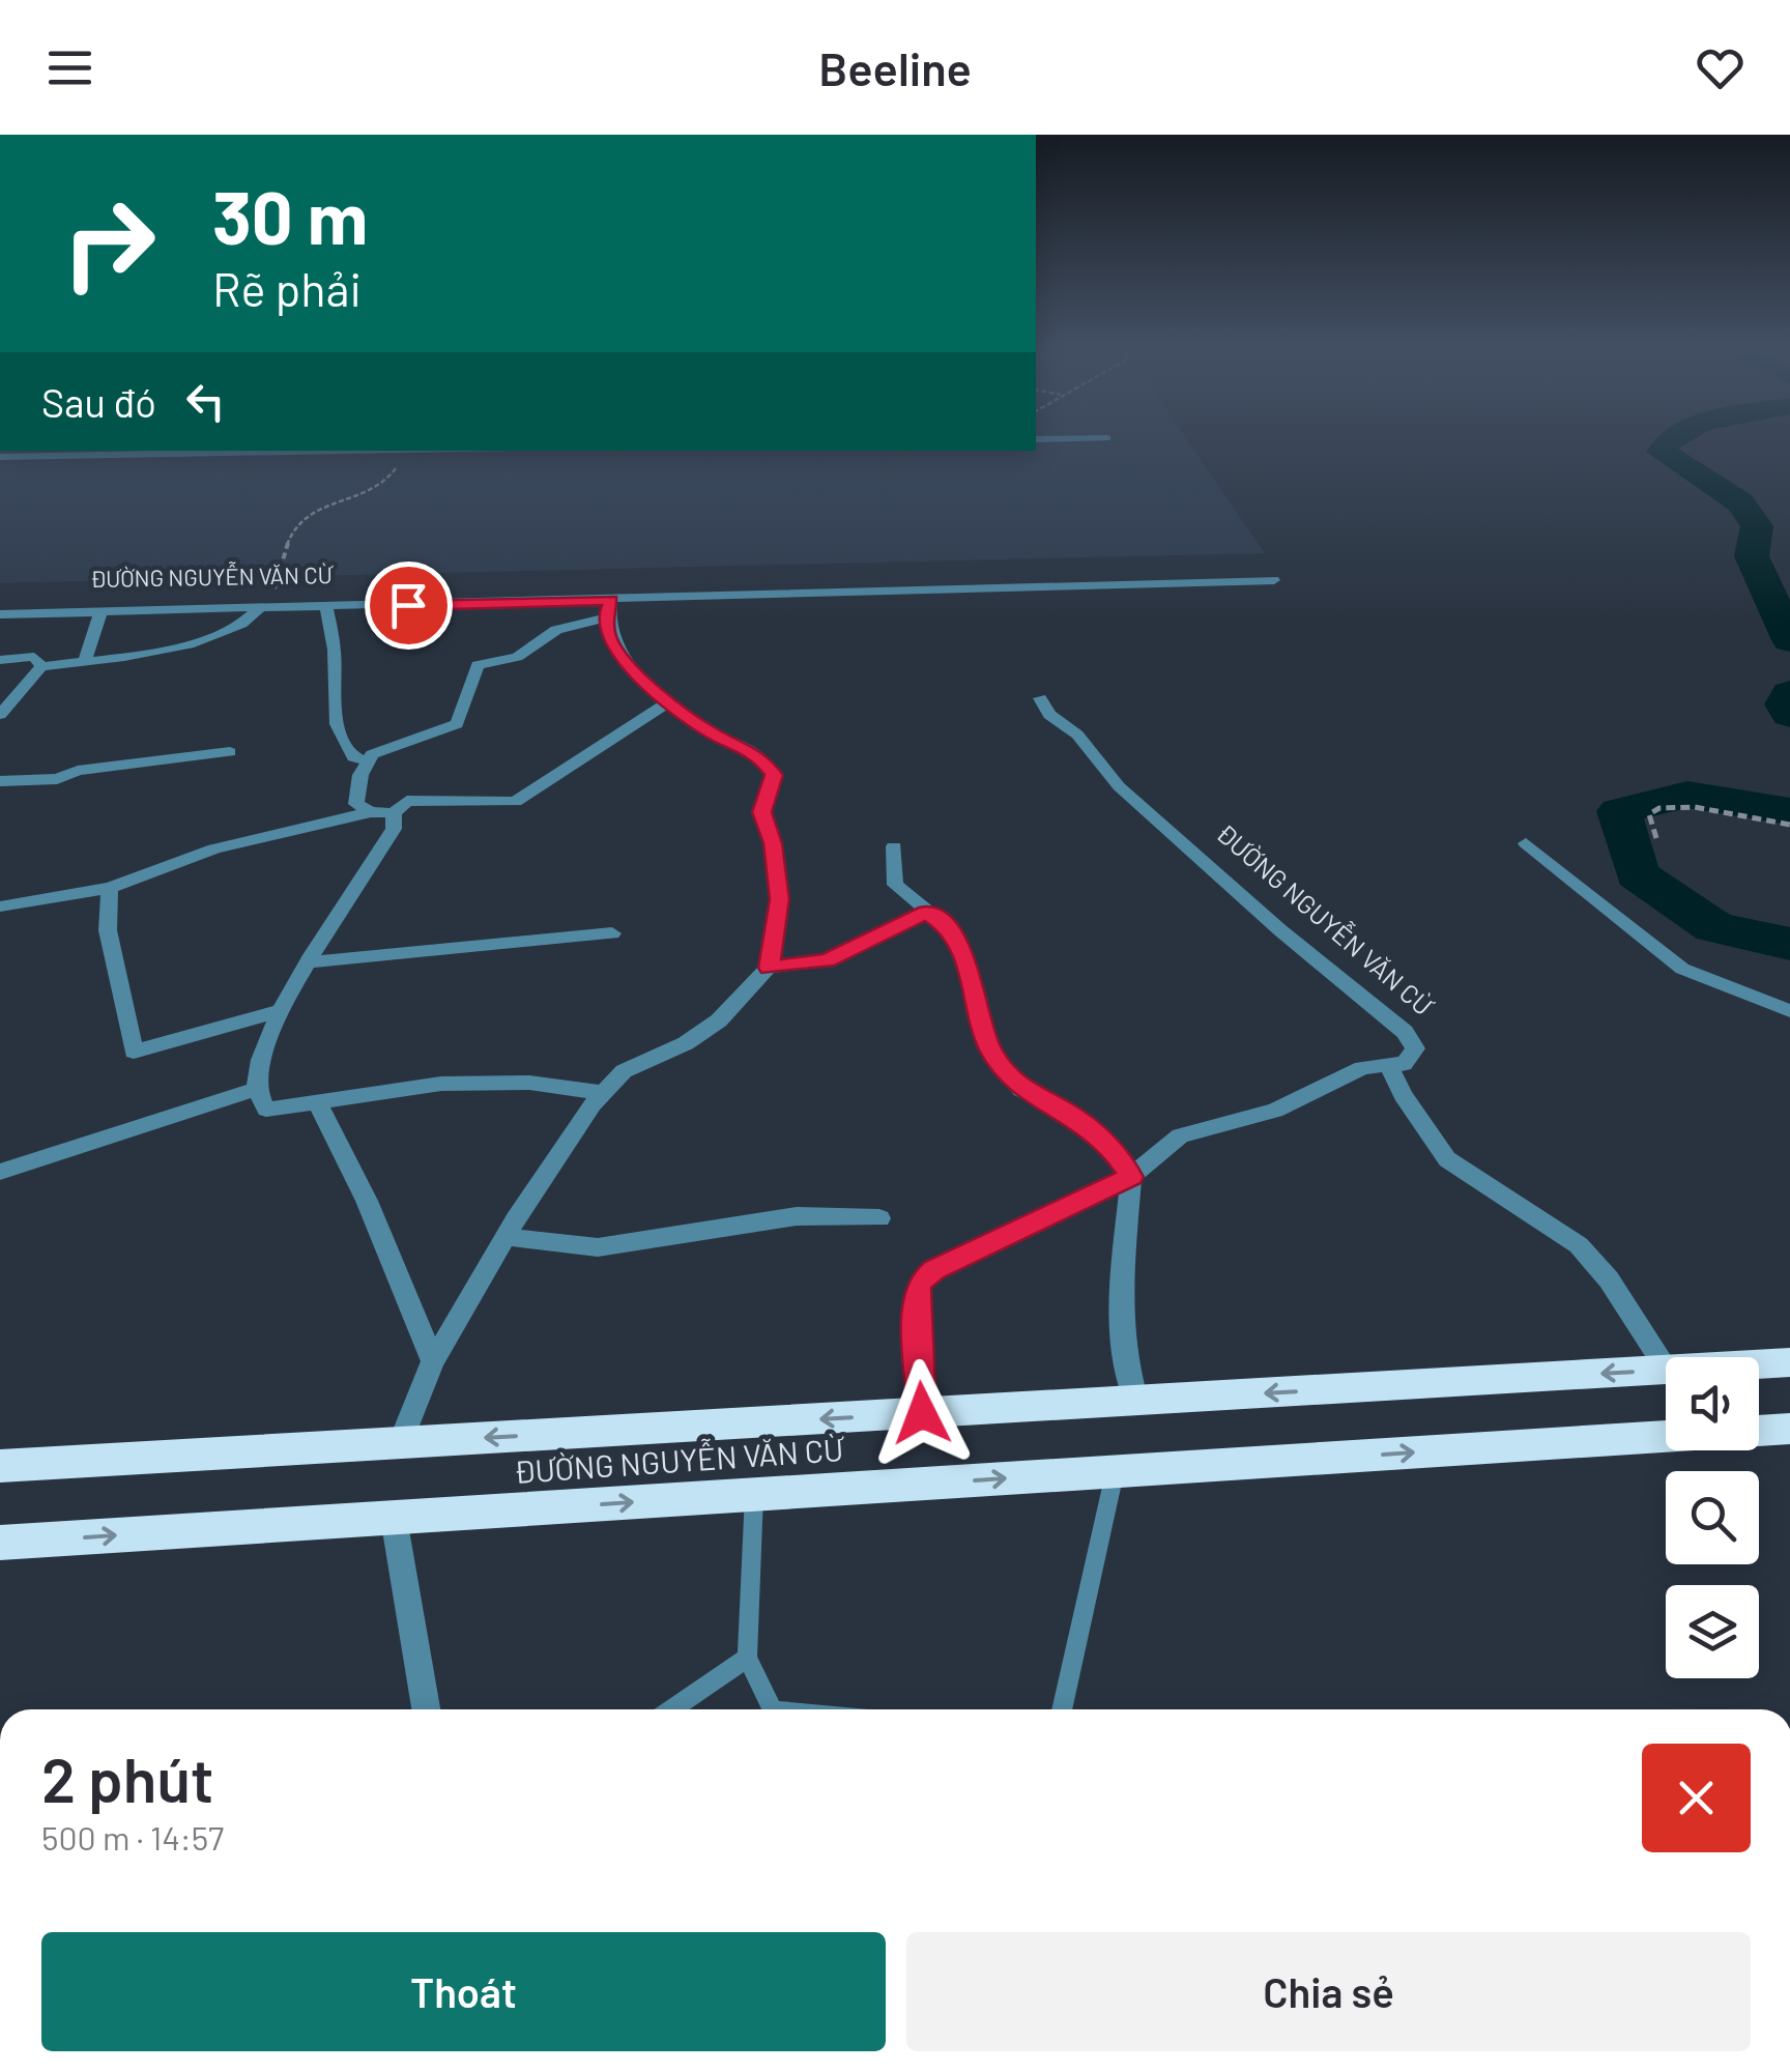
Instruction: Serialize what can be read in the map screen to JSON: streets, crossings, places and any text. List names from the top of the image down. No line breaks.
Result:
{"streets":{"highway":["ĐƯỜNG NGUYỄN VĂN CỪ"]},"page":{"header":"Beeline","turn":["30 m","Rẽ phải"],"then":"Sau đó","heading":["2 phút","500 m · 14:57"],"buttons":["Thoát","Chia sẻ"]}}
